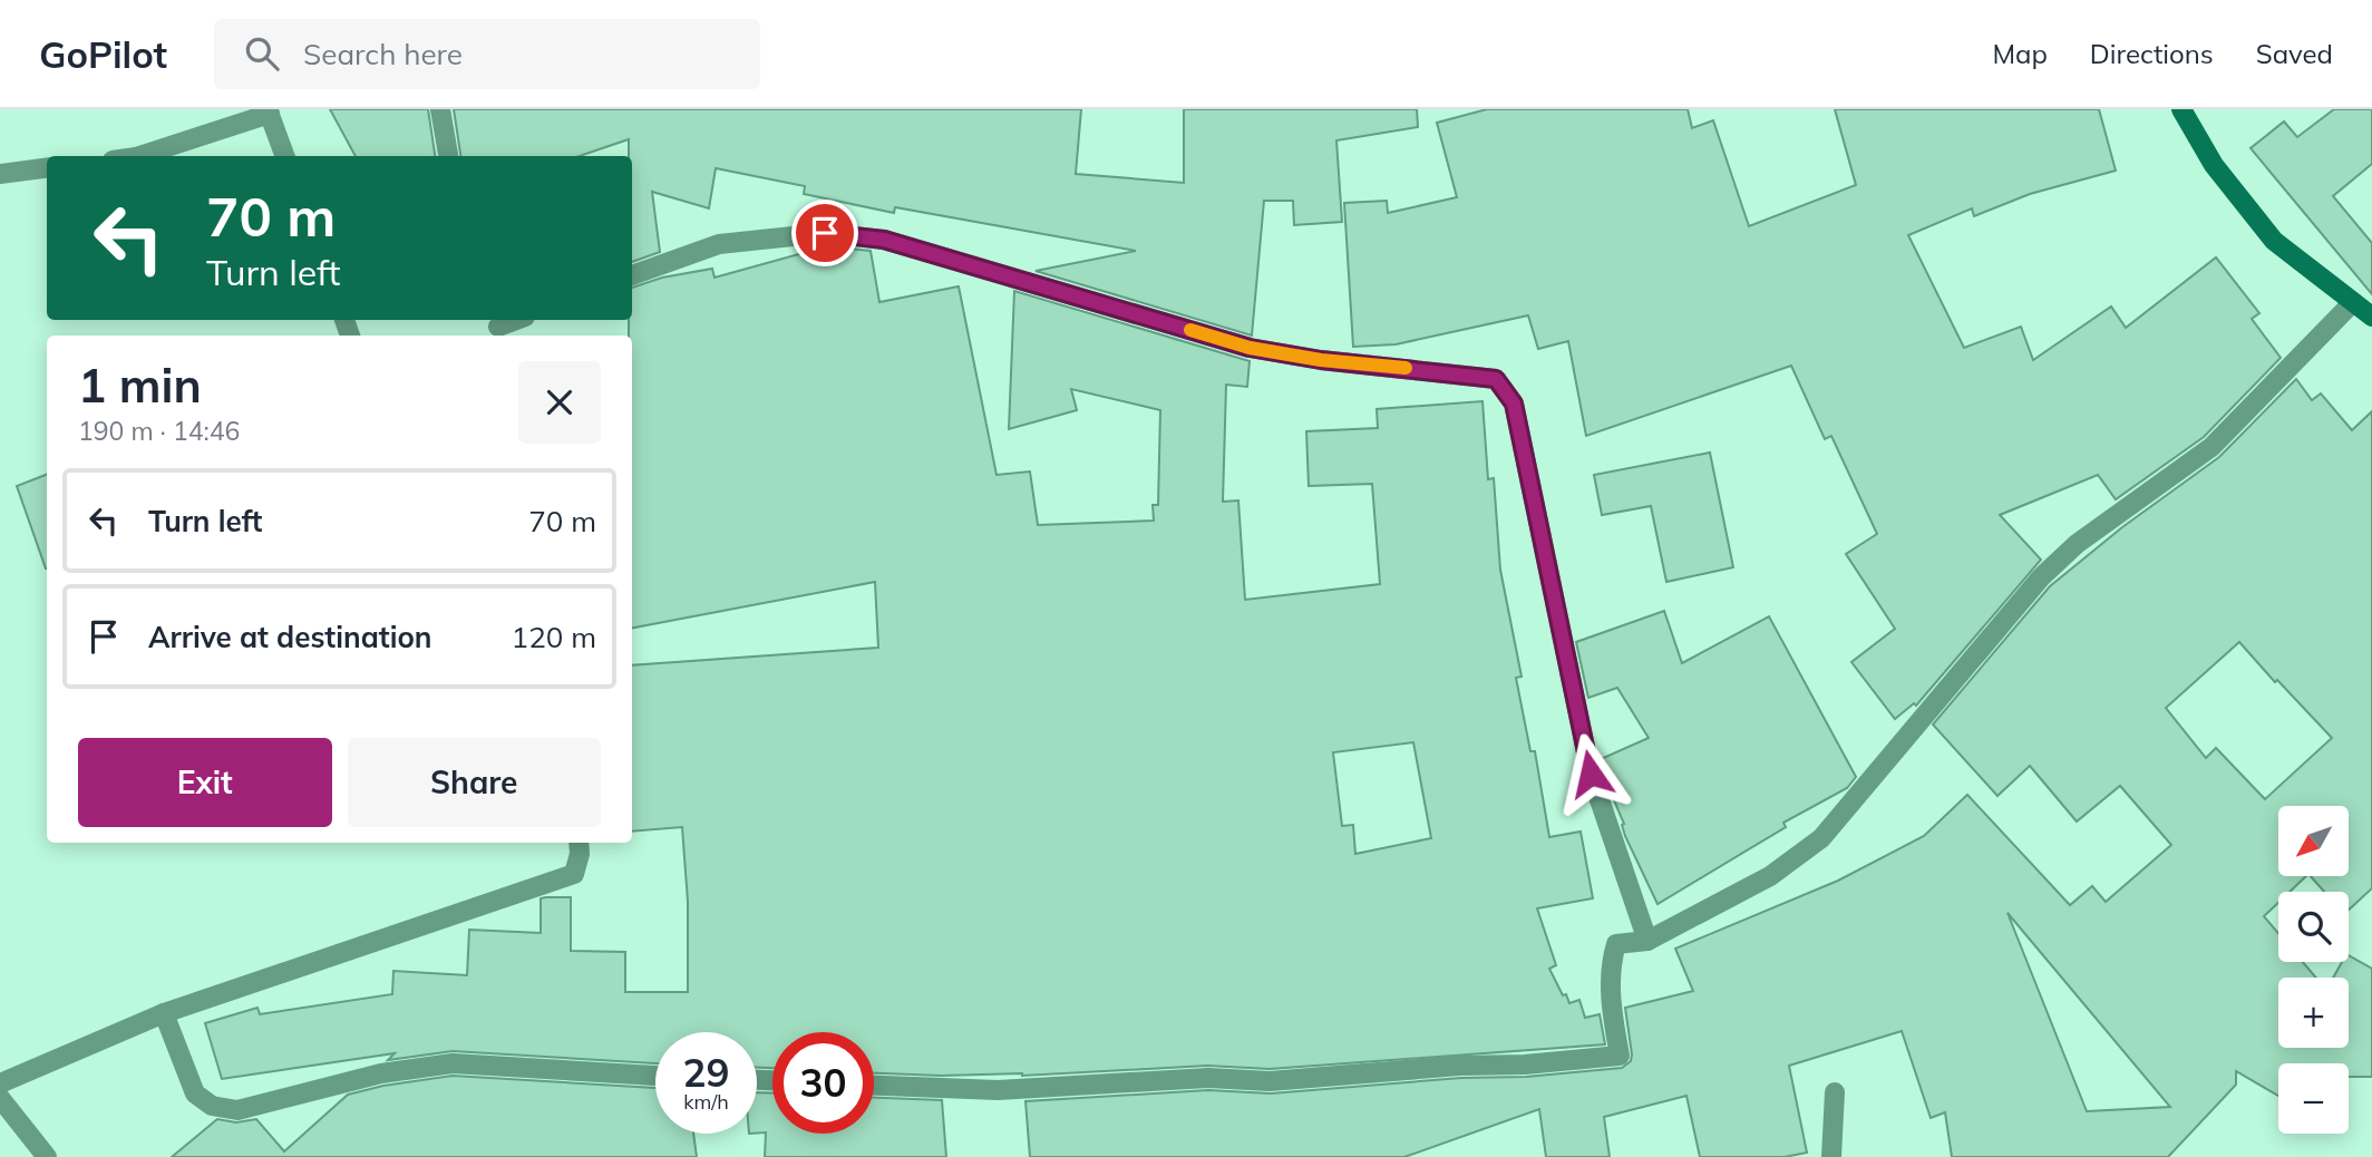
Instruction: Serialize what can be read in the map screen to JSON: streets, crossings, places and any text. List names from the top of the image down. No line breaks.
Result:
{"north":"bottom left","page":{"header":"GoPilot","search":"Search here","nav":["Map","Directions","Saved"],"turn":["70 m","Turn left"],"heading":["1 min","190 m · 14:46"],"list":[{"name":"Turn left","value":"70 m"},{"name":"Arrive at destination","value":"120 m"}],"buttons":["Exit","Share"],"map_buttons":["+","−"],"speed":"29 km/h","limit":"30"}}
